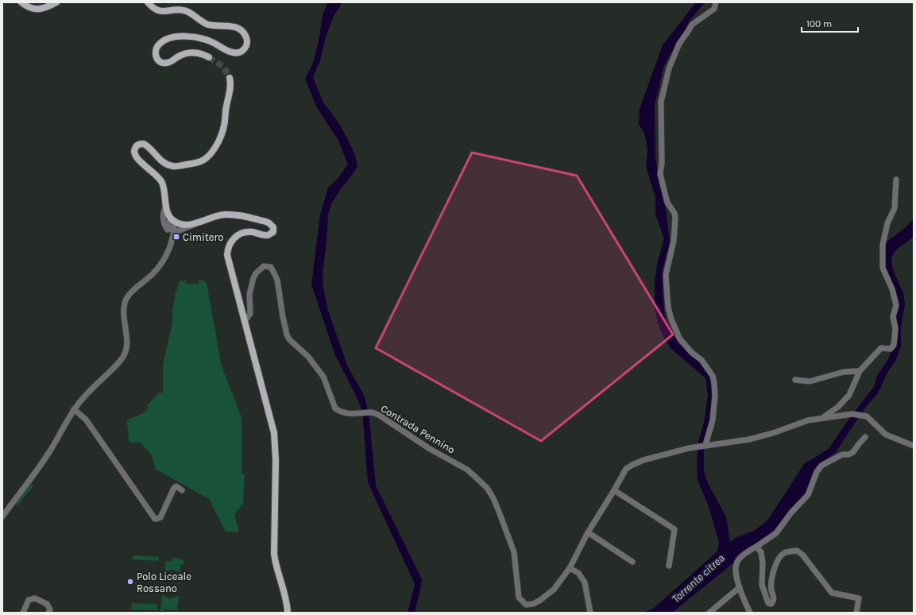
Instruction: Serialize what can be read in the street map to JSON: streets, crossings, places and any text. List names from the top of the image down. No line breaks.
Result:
{"streets":{"street":["Contrada Pennino"]},"water":["Torrente citrea"],"places":{"transit":["Cimitero"],"other":["Polo Liceale Rossano"]},"scale_bar":"100 m"}
